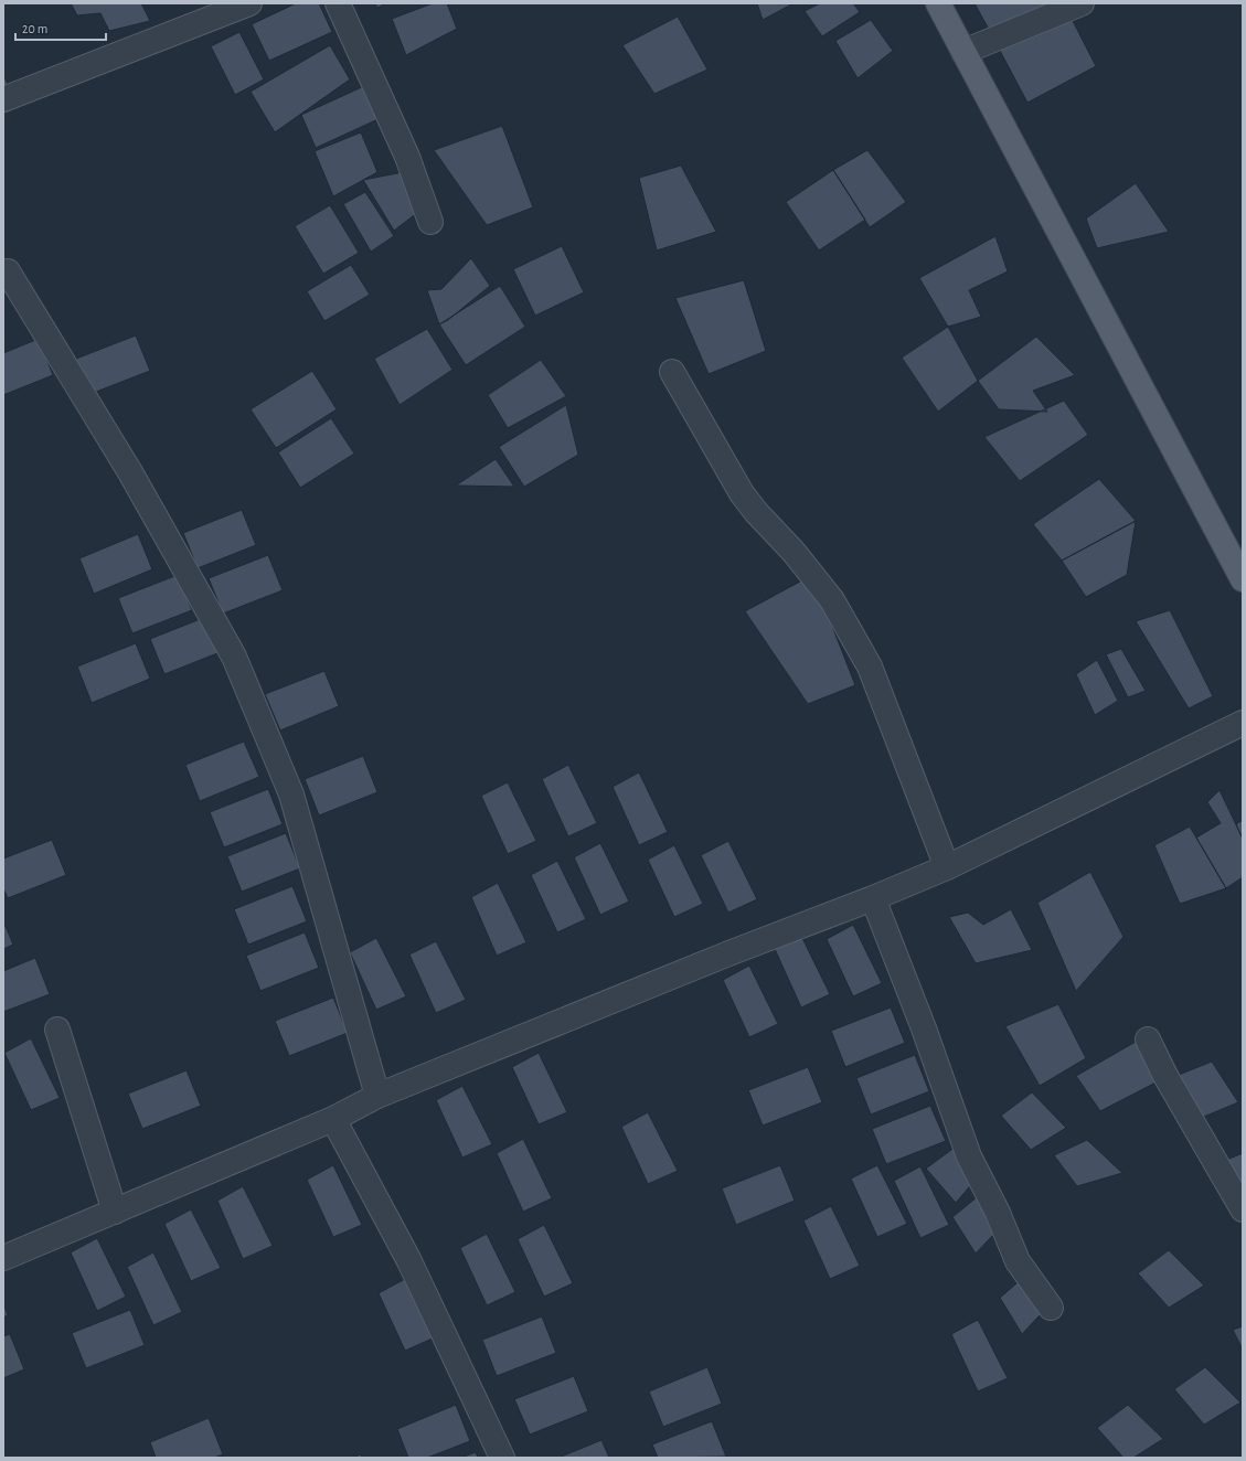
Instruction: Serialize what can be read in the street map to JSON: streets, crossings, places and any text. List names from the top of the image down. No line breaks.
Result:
{"scale_bar":"20 m"}
